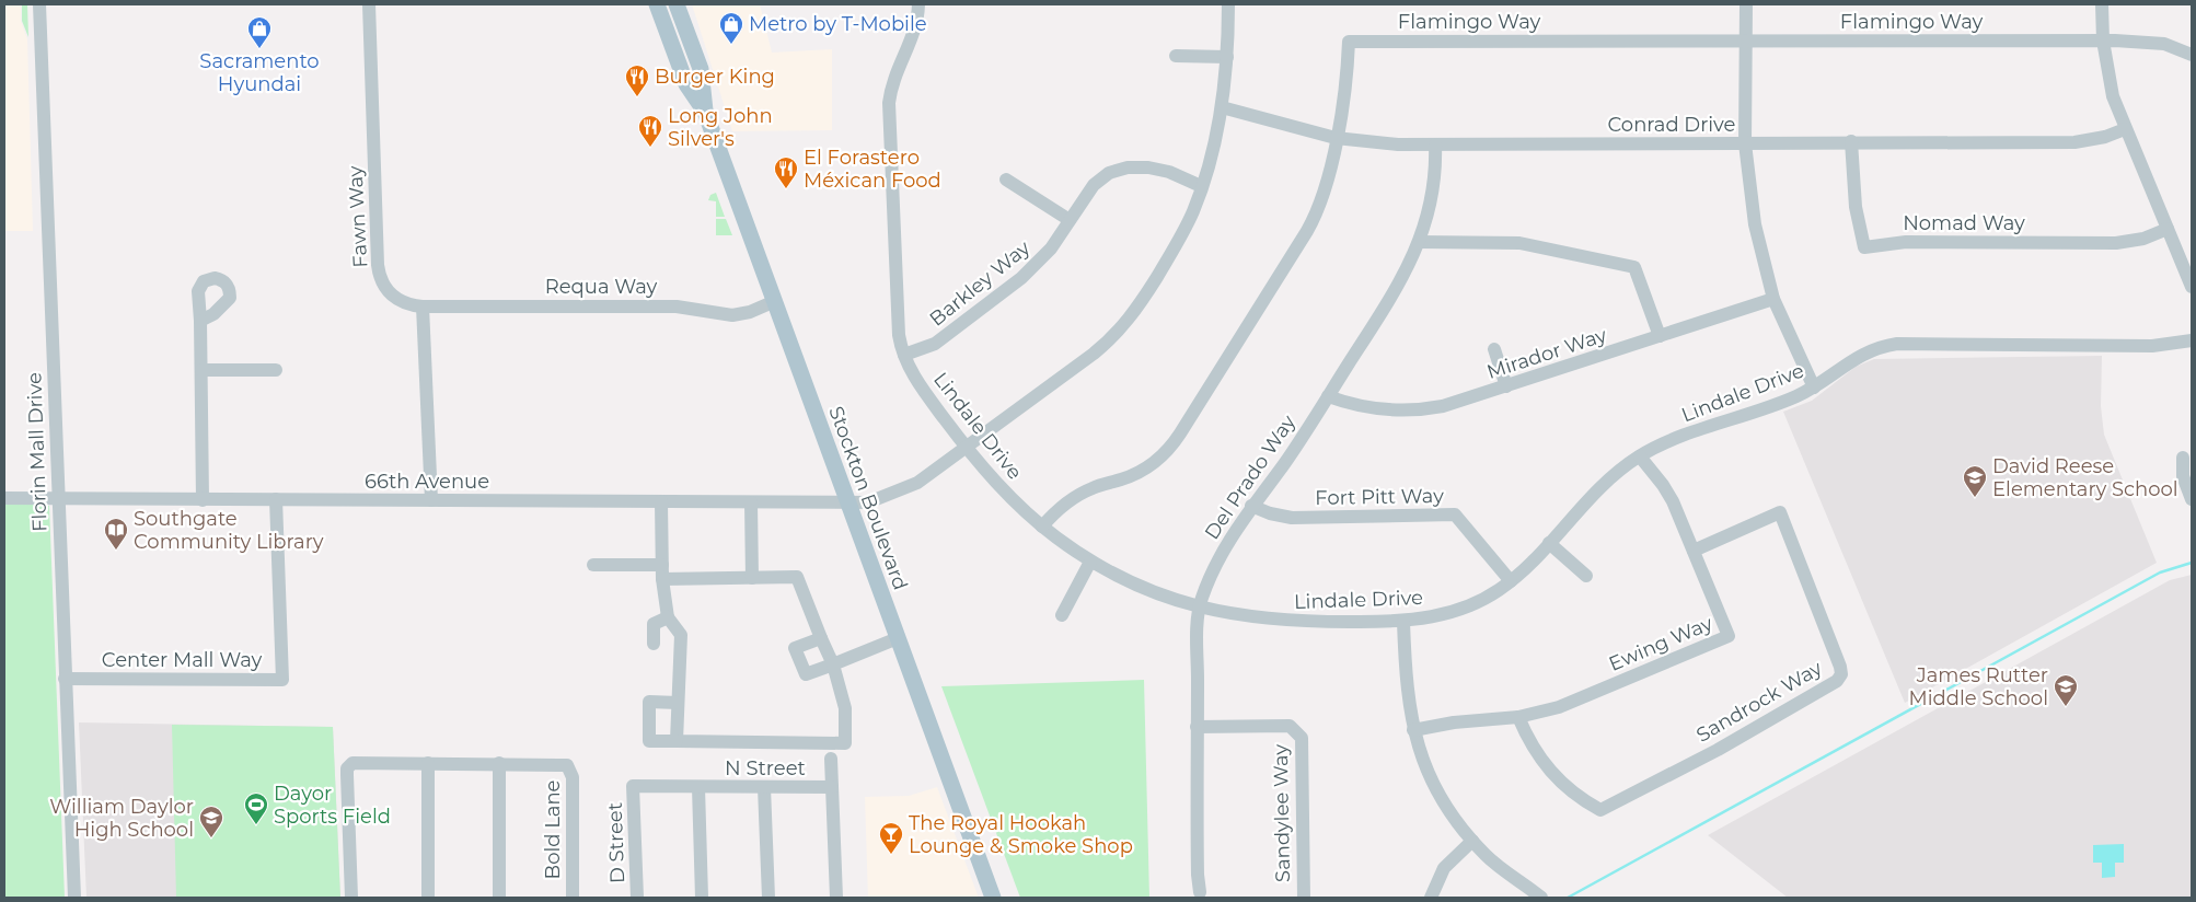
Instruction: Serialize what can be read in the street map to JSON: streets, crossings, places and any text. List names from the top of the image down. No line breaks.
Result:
{"streets":{"main road":["Stockton Boulevard"],"street":["Flamingo Way","Conrad Drive","Fawn Way","Nomad Way","Barkley Way","Requa Way","Mirador Way","Lindale Drive","Florin Mall Drive","Del Prado Way","66th Avenue","Fort Pitt Way","Ewing Way","Center Mall Way","Sandrock Way","N Street","Sandylee Way","Bold Lane","D Street"]},"crossings":[["Flamingo Way","Conrad Drive"],["Flamingo Way","Lindale Drive"],["Conrad Drive","Nomad Way"],["Conrad Drive","Del Prado Way"],["Conrad Drive","66th Avenue"],["Fawn Way","Requa Way"],["Barkley Way","Lindale Drive"],["Barkley Way","66th Avenue"],["Requa Way","Stockton Boulevard"],["Mirador Way","Del Prado Way"],["Lindale Drive","Del Prado Way"],["Lindale Drive","66th Avenue"],["Lindale Drive","Fort Pitt Way"],["Lindale Drive","Ewing Way"],["Florin Mall Drive","66th Avenue"],["Florin Mall Drive","Center Mall Way"],["Del Prado Way","Fort Pitt Way"],["Del Prado Way","Sandylee Way"],["66th Avenue","Stockton Boulevard"],["66th Avenue","Center Mall Way"],["Ewing Way","Sandrock Way"],["N Street","D Street"]],"places":{"shop":["Metro by T-Mobile","Sacramento Hyundai"],"restaurant":["Burger King","Long John Silver's","El Forastero Méxican Food"],"school or university":["David Reese Elementary School","James Rutter Middle School","William Daylor High School"],"library":["Southgate Community Library"],"sports":["Dayor Sports Field"],"bar":["The Royal Hookah Lounge & Smoke Shop"]}}
